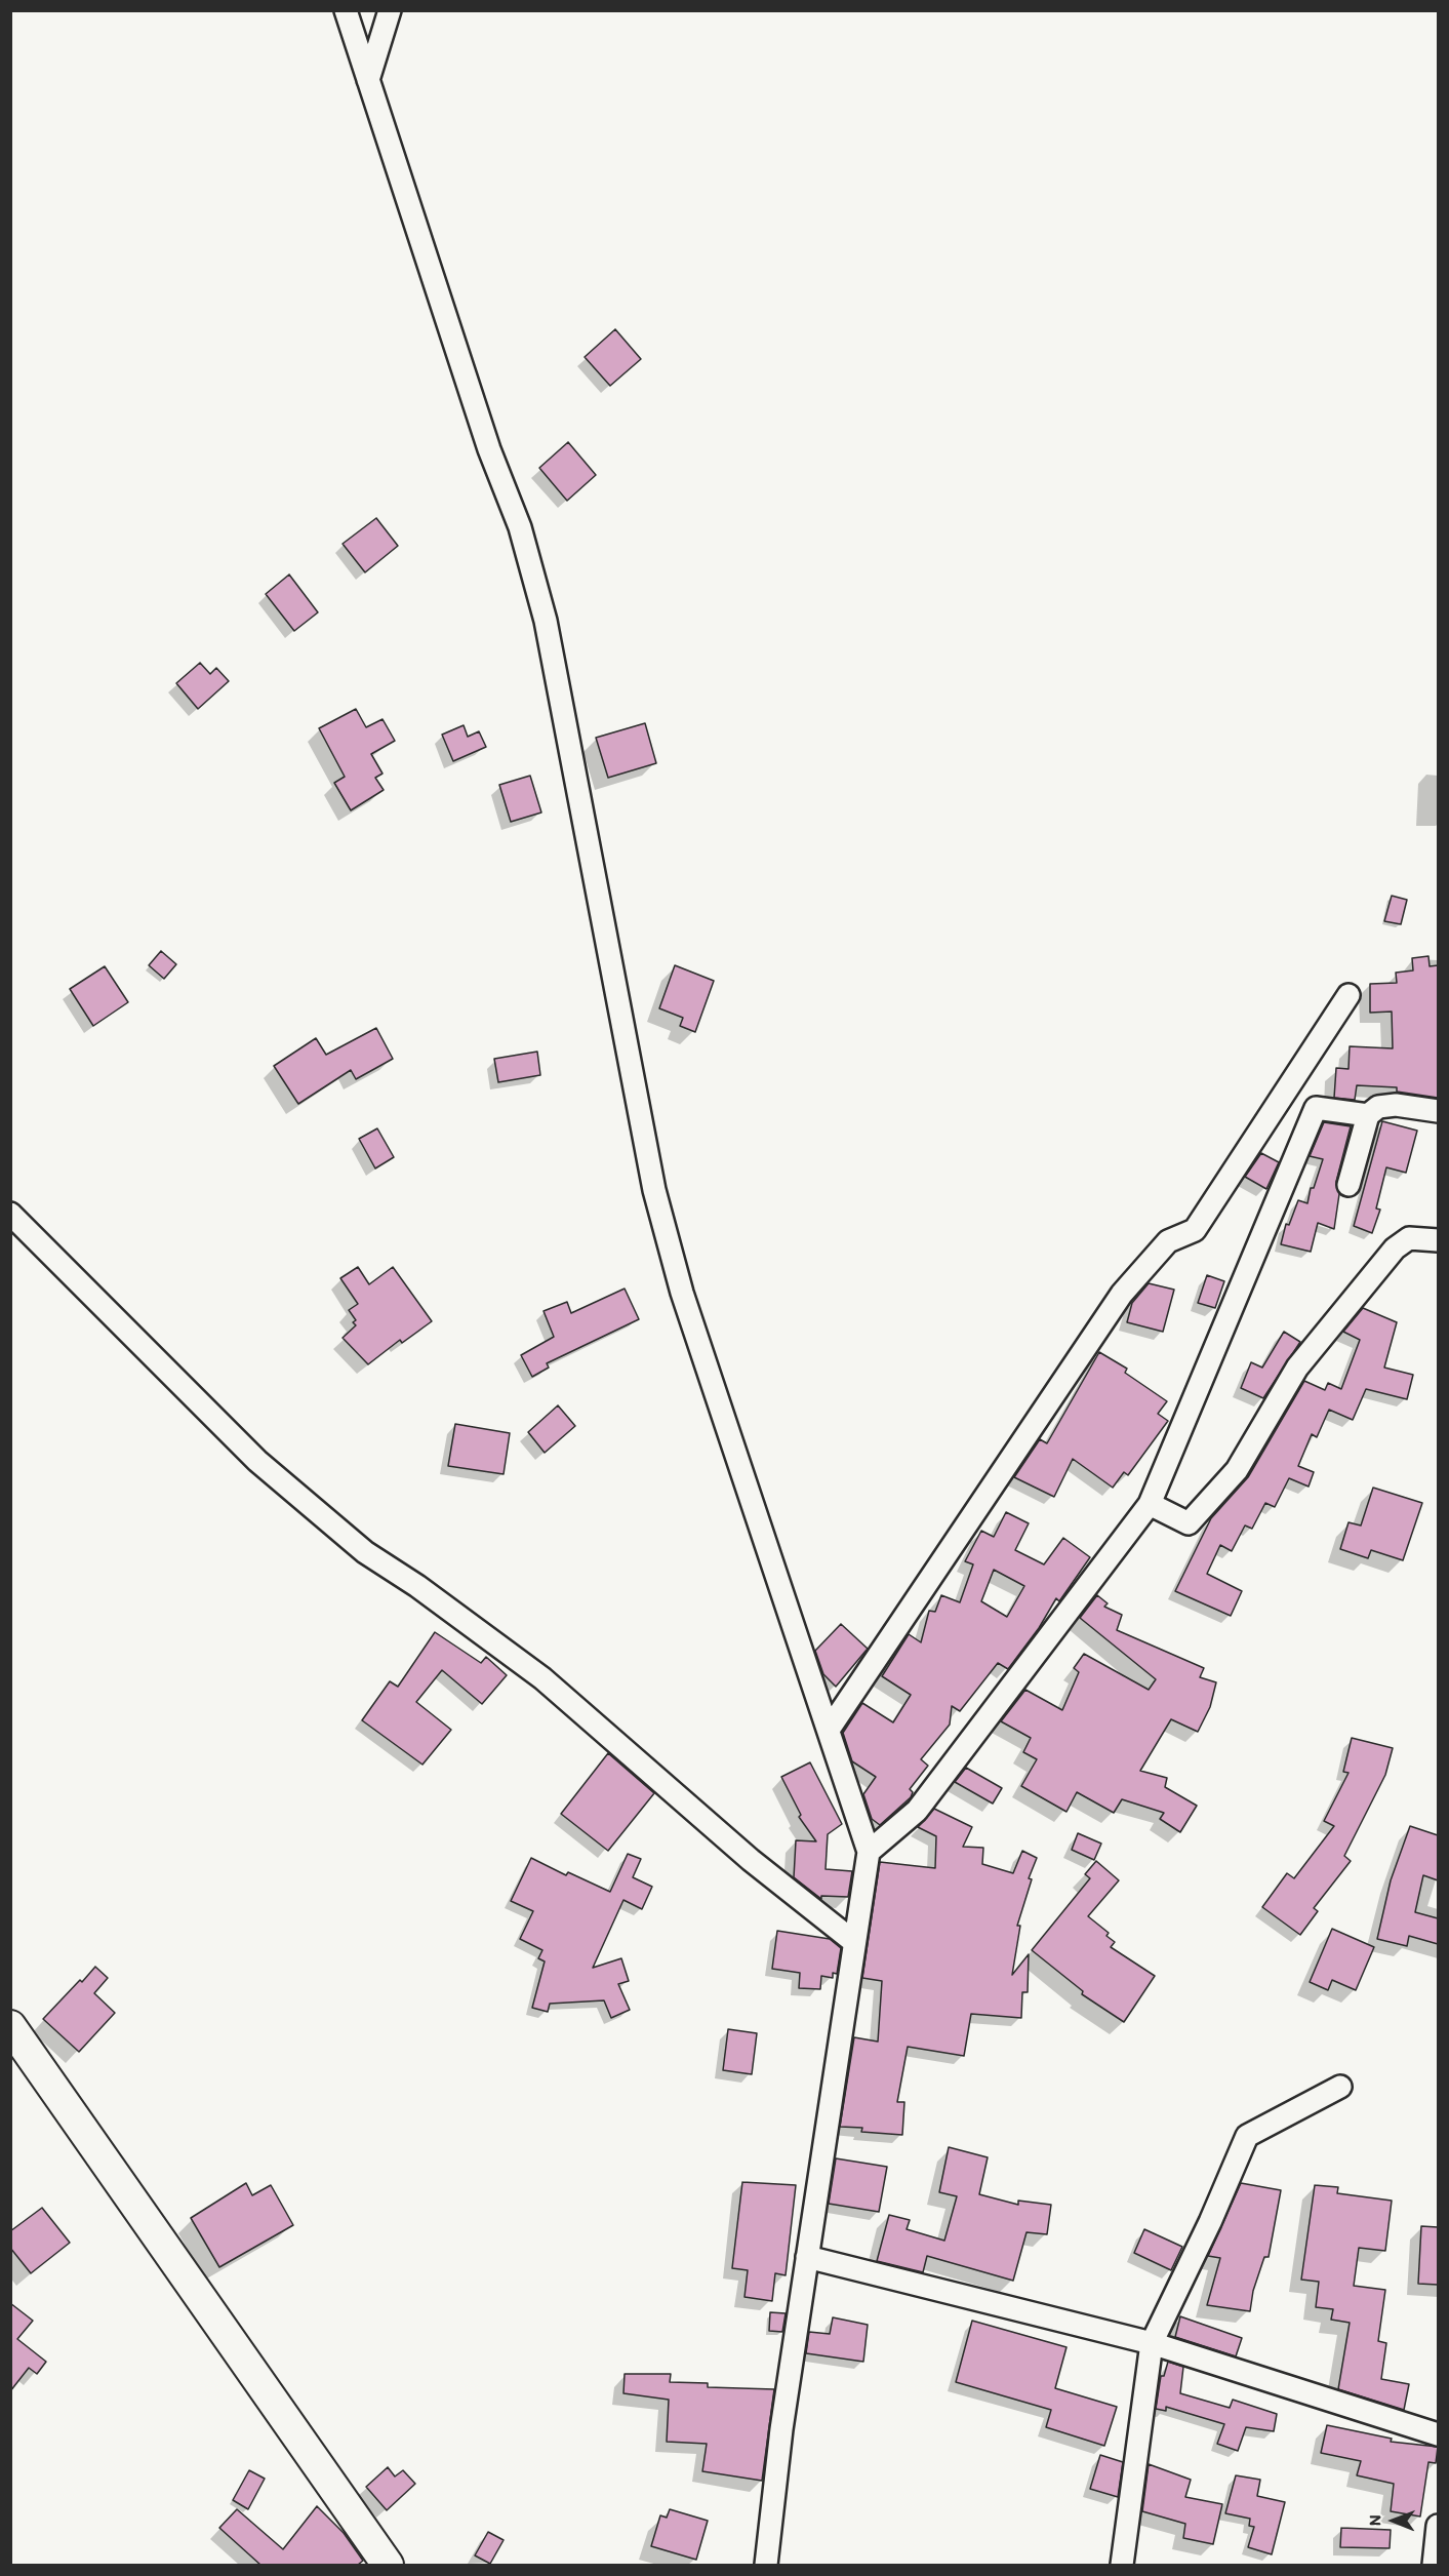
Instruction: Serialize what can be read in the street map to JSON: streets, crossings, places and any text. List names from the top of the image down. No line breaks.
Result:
{"north":"left"}
